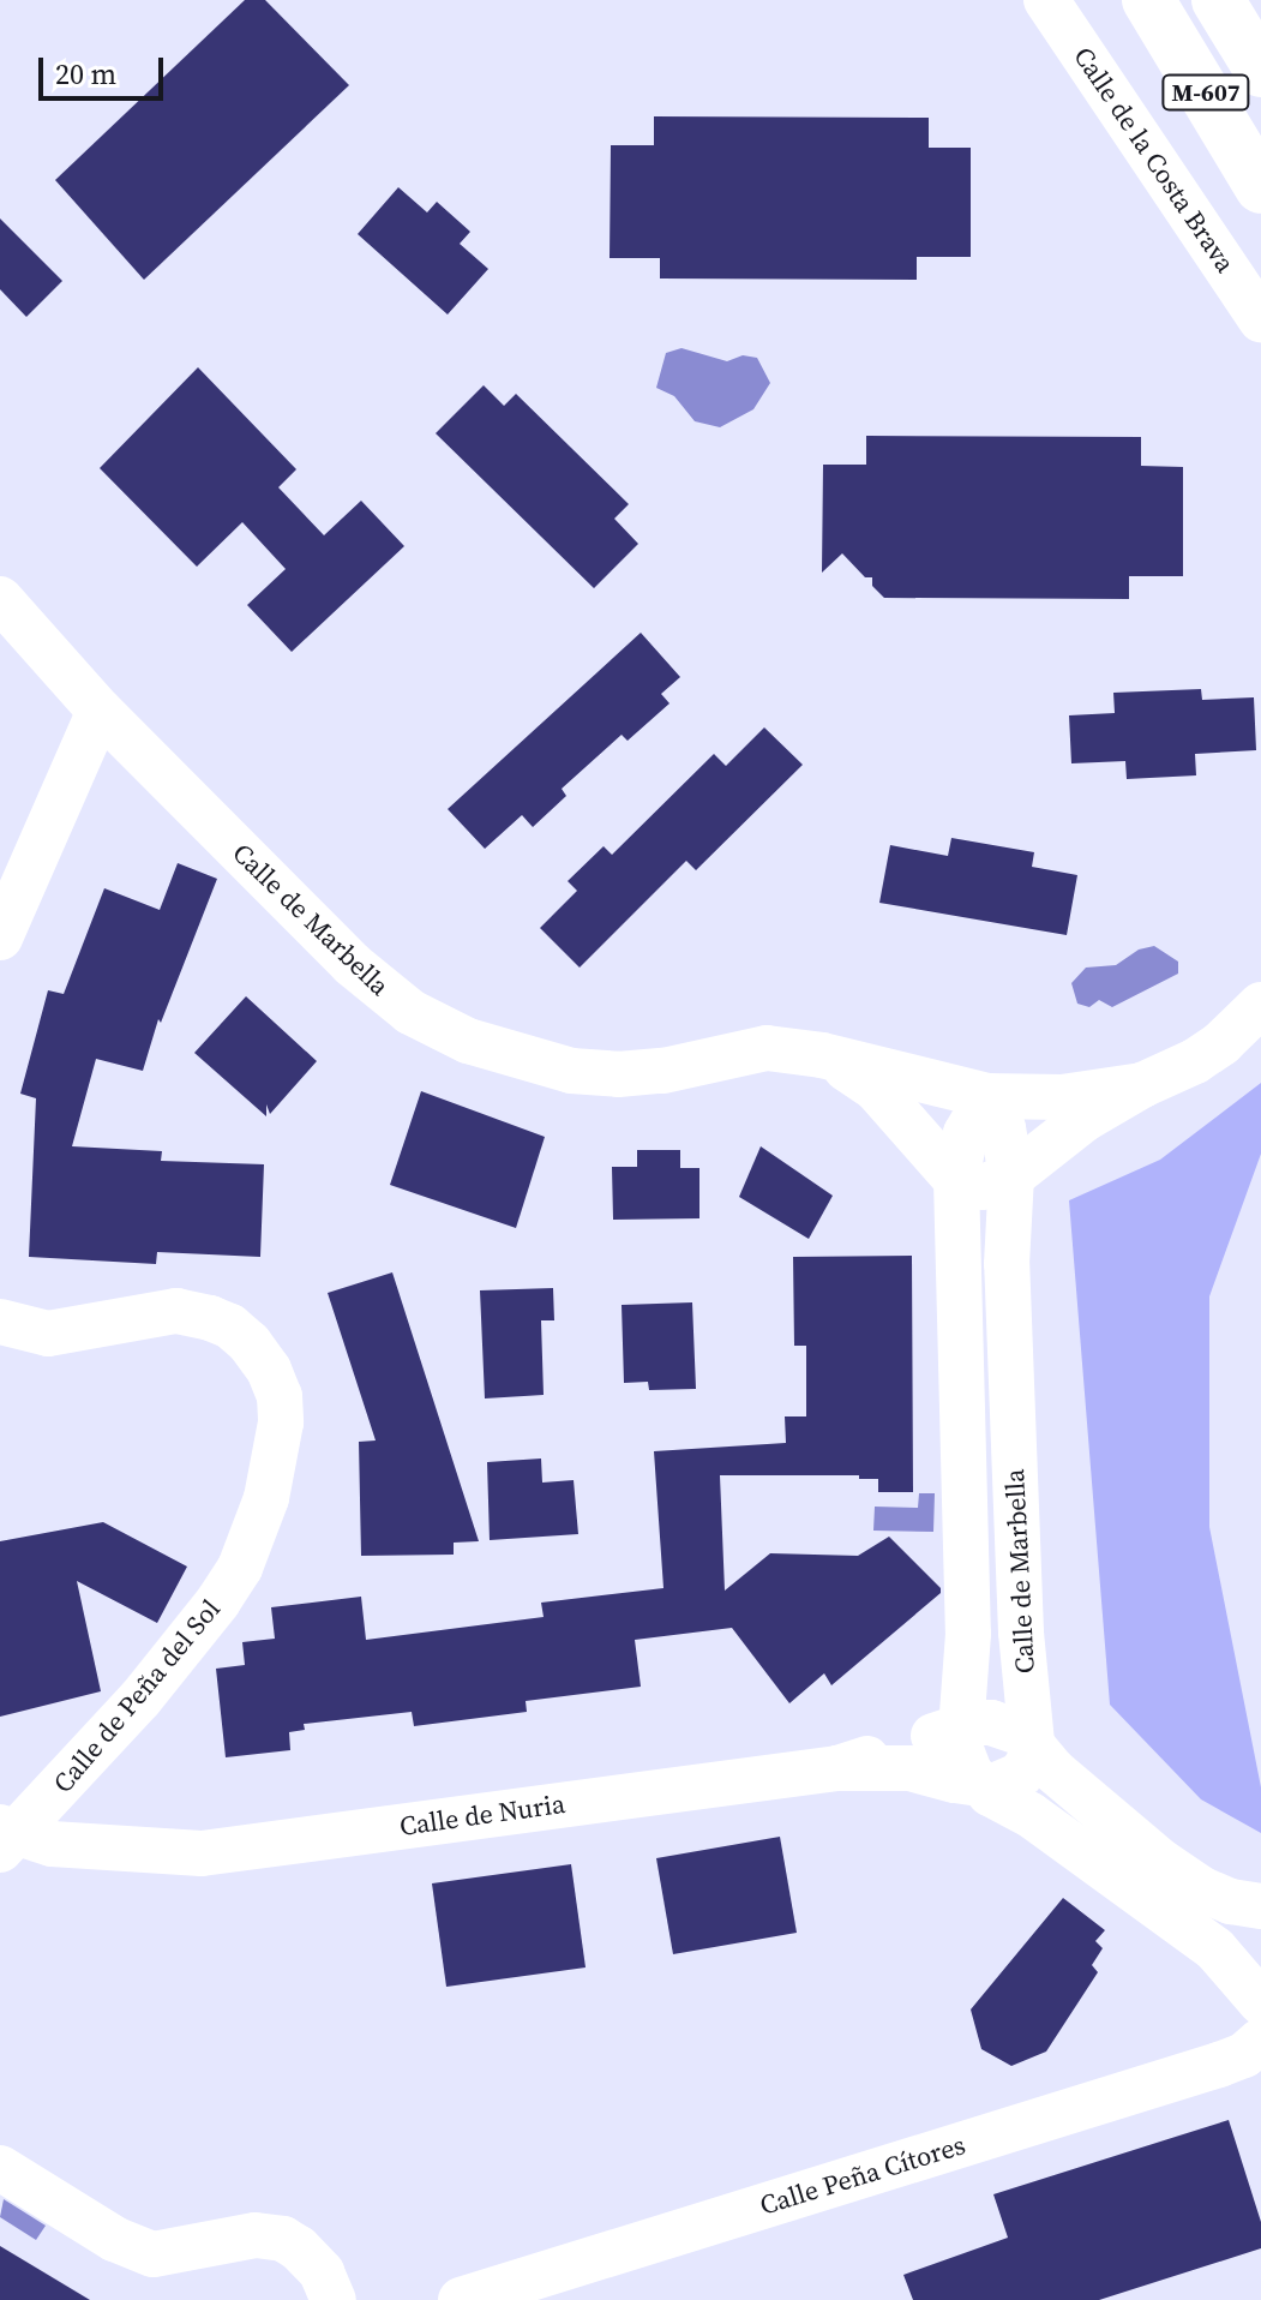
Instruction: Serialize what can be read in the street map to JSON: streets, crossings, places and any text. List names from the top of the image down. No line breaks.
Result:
{"streets":{"highway":["M-607"],"street":["Calle de la Costa Brava","Calle de Marbella","Calle de Peña del Sol","Calle de Nuria","Calle Peña Cítores"]},"crossings":[["Calle de Marbella","Calle de Nuria"],["Calle de Peña del Sol","Calle de Nuria"]],"scale_bar":"20 m"}
